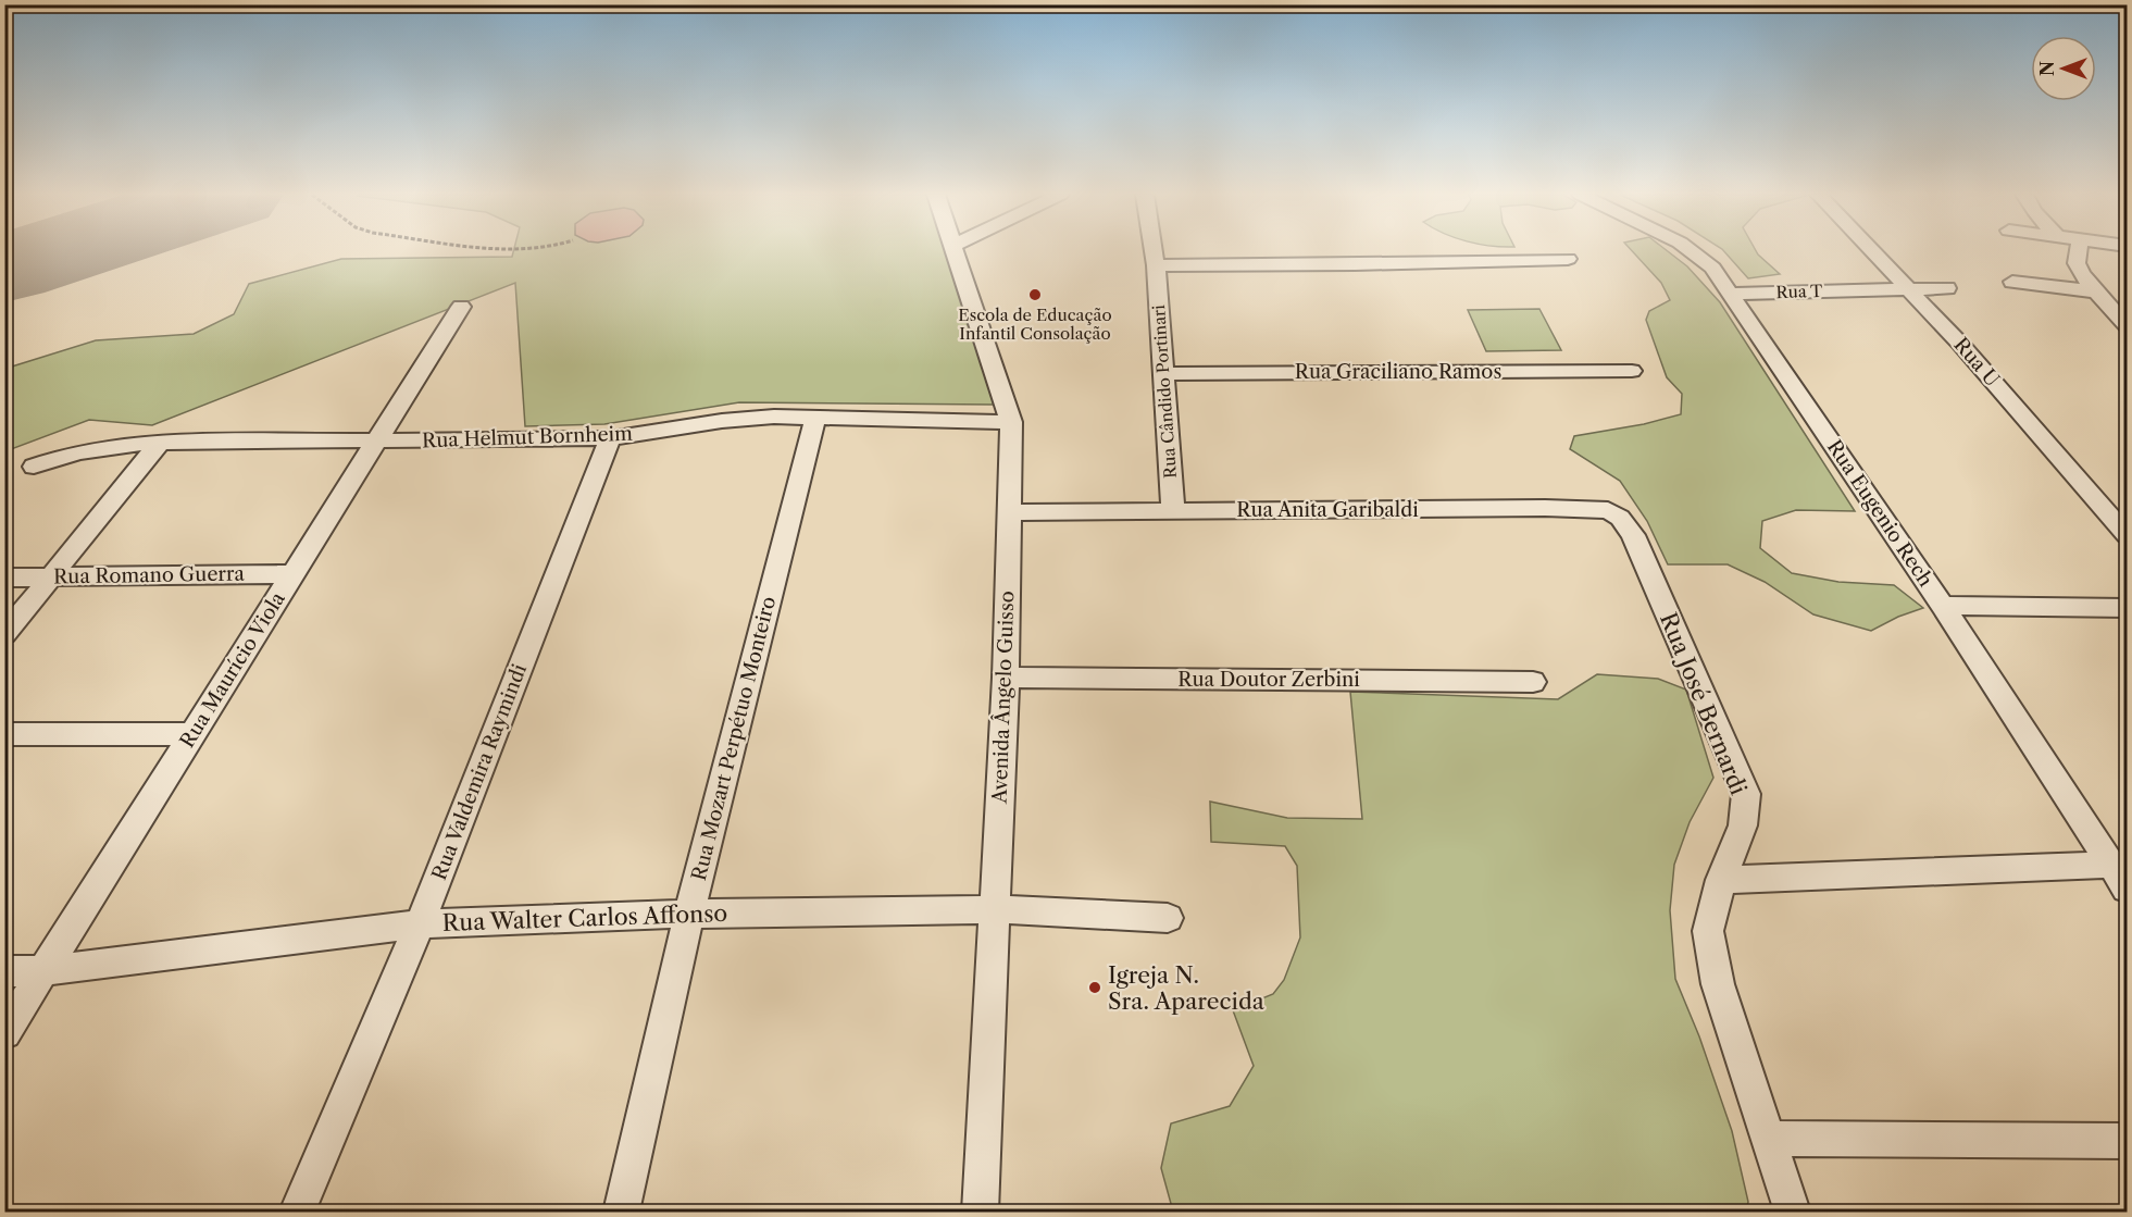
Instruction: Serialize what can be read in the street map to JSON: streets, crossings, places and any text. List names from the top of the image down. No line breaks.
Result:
{"streets":{"street":["Rua T","Rua U","Rua Graciliano Ramos","Rua Cândido Portinari","Rua Helmut Bornheim","Rua Anita Garibaldi","Rua Eugenio Rech","Rua Romano Guerra","Rua Maurício Viola","Rua Doutor Zerbini","Avenida Ângelo Guisso","Rua José Bernardi","Rua Mozart Perpétuo Monteiro","Rua Valdemira Raymindi","Rua Walter Carlos Affonso"]},"crossings":[["Rua T","Rua U"],["Rua T","Rua Eugenio Rech"],["Rua Graciliano Ramos","Rua Cândido Portinari"],["Rua Cândido Portinari","Rua Anita Garibaldi"],["Rua Helmut Bornheim","Rua Maurício Viola"],["Rua Helmut Bornheim","Avenida Ângelo Guisso"],["Rua Helmut Bornheim","Rua Mozart Perpétuo Monteiro"],["Rua Helmut Bornheim","Rua Valdemira Raymindi"],["Rua Anita Garibaldi","Avenida Ângelo Guisso"],["Rua Anita Garibaldi","Rua José Bernardi"],["Rua Romano Guerra","Rua Maurício Viola"],["Rua Maurício Viola","Rua Walter Carlos Affonso"],["Rua Doutor Zerbini","Avenida Ângelo Guisso"],["Avenida Ângelo Guisso","Rua Walter Carlos Affonso"],["Rua Mozart Perpétuo Monteiro","Rua Walter Carlos Affonso"],["Rua Valdemira Raymindi","Rua Walter Carlos Affonso"]],"places":["Escola de Educação Infantil Consolação","Igreja N. Sra. Aparecida"],"north":"left"}
